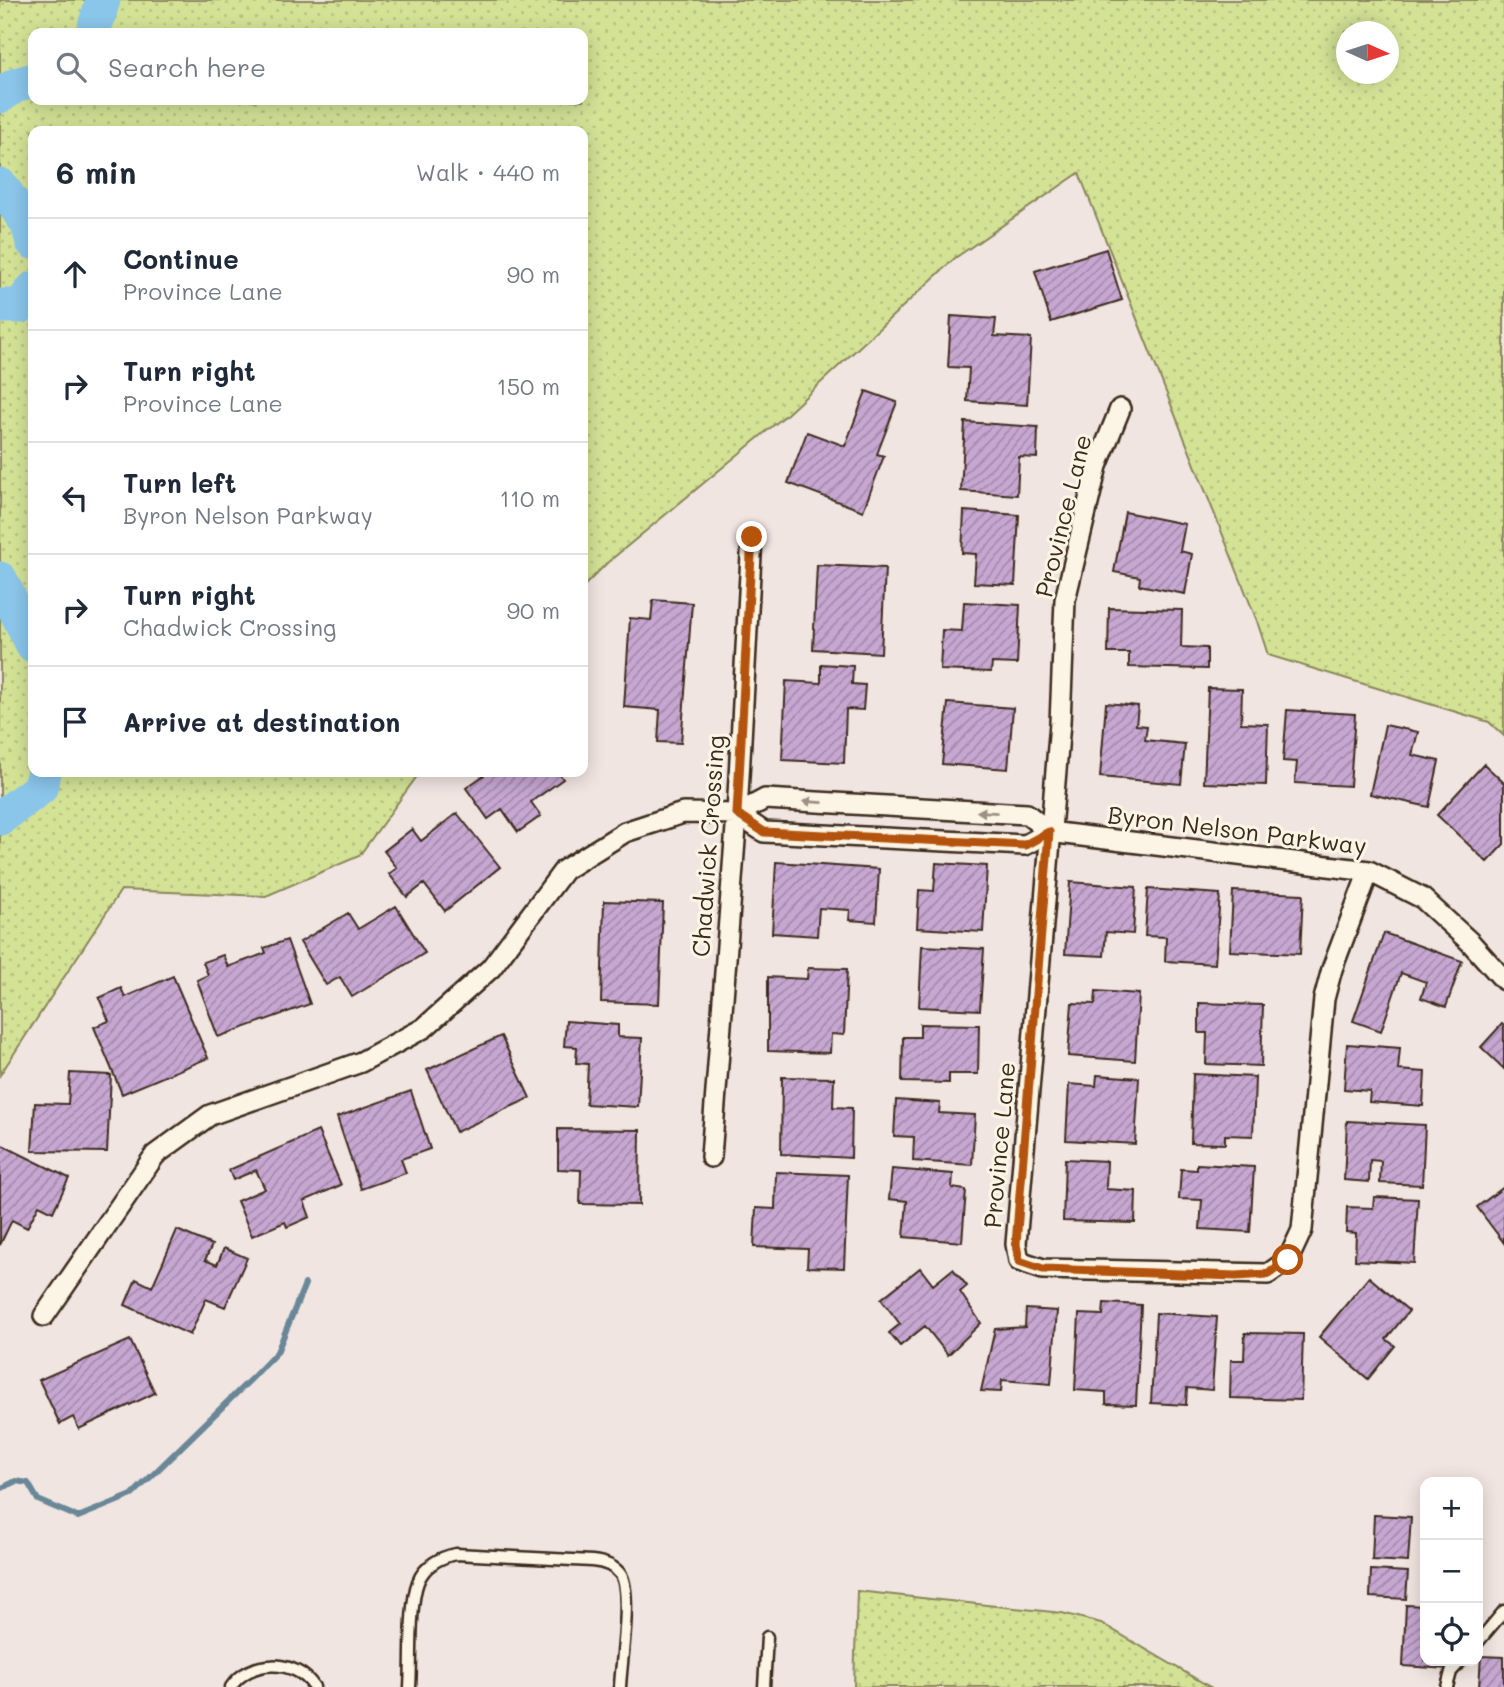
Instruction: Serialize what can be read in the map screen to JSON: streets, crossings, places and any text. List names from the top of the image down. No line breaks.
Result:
{"streets":{"street":["Province Lane","Byron Nelson Parkway","Chadwick Crossing"]},"crossings":[["Province Lane","Byron Nelson Parkway"],["Byron Nelson Parkway","Chadwick Crossing"]],"north":"right","page":{"search":"Search here","heading":["6 min","Walk · 440 m"],"list":[["Continue","Province Lane","90 m"],["Turn right","Province Lane","150 m"],["Turn left","Byron Nelson Parkway","110 m"],["Turn right","Chadwick Crossing","90 m"],"Arrive at destination"],"map_buttons":["+","−"]}}
